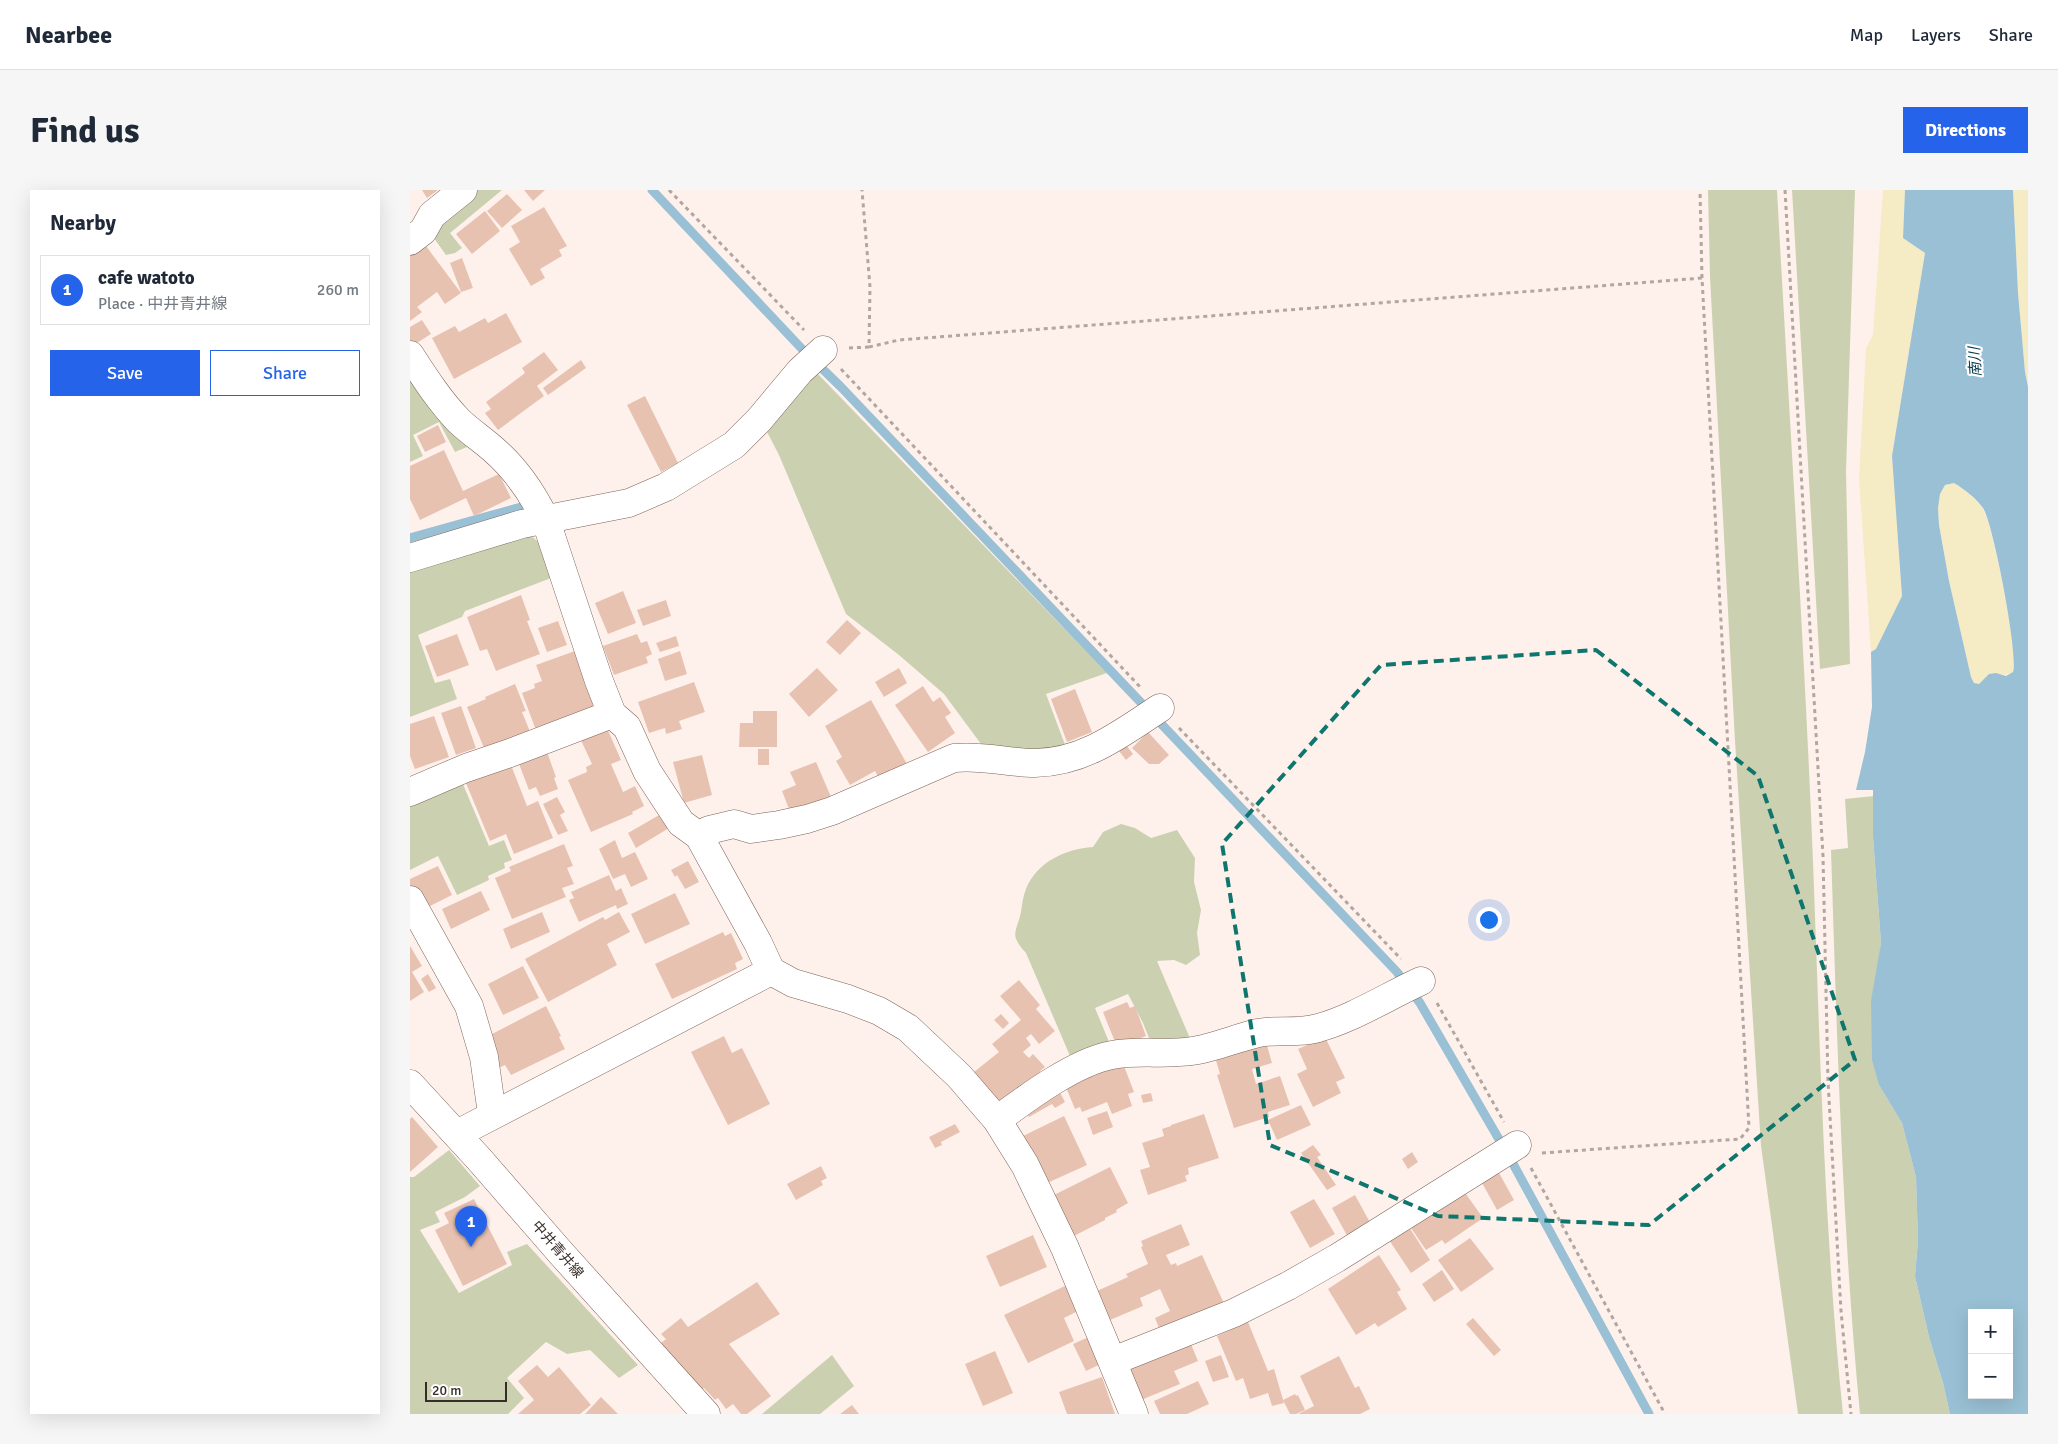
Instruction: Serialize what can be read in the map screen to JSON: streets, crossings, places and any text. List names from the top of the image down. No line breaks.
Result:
{"streets":{"street":["中井青井線"]},"water":["南川"],"scale_bar":"20 m","page":{"header":"Nearbee","nav":["Map","Layers","Share"],"buttons":["Directions",["Save","Share"]],"title":"Find us","heading":"Nearby","list":[{"mark":"1","name":"cafe watoto","note":"Place · 中井青井線","value":"260 m"}],"pins":"1","map_buttons":["+","−"],"scale":"20 m"}}
